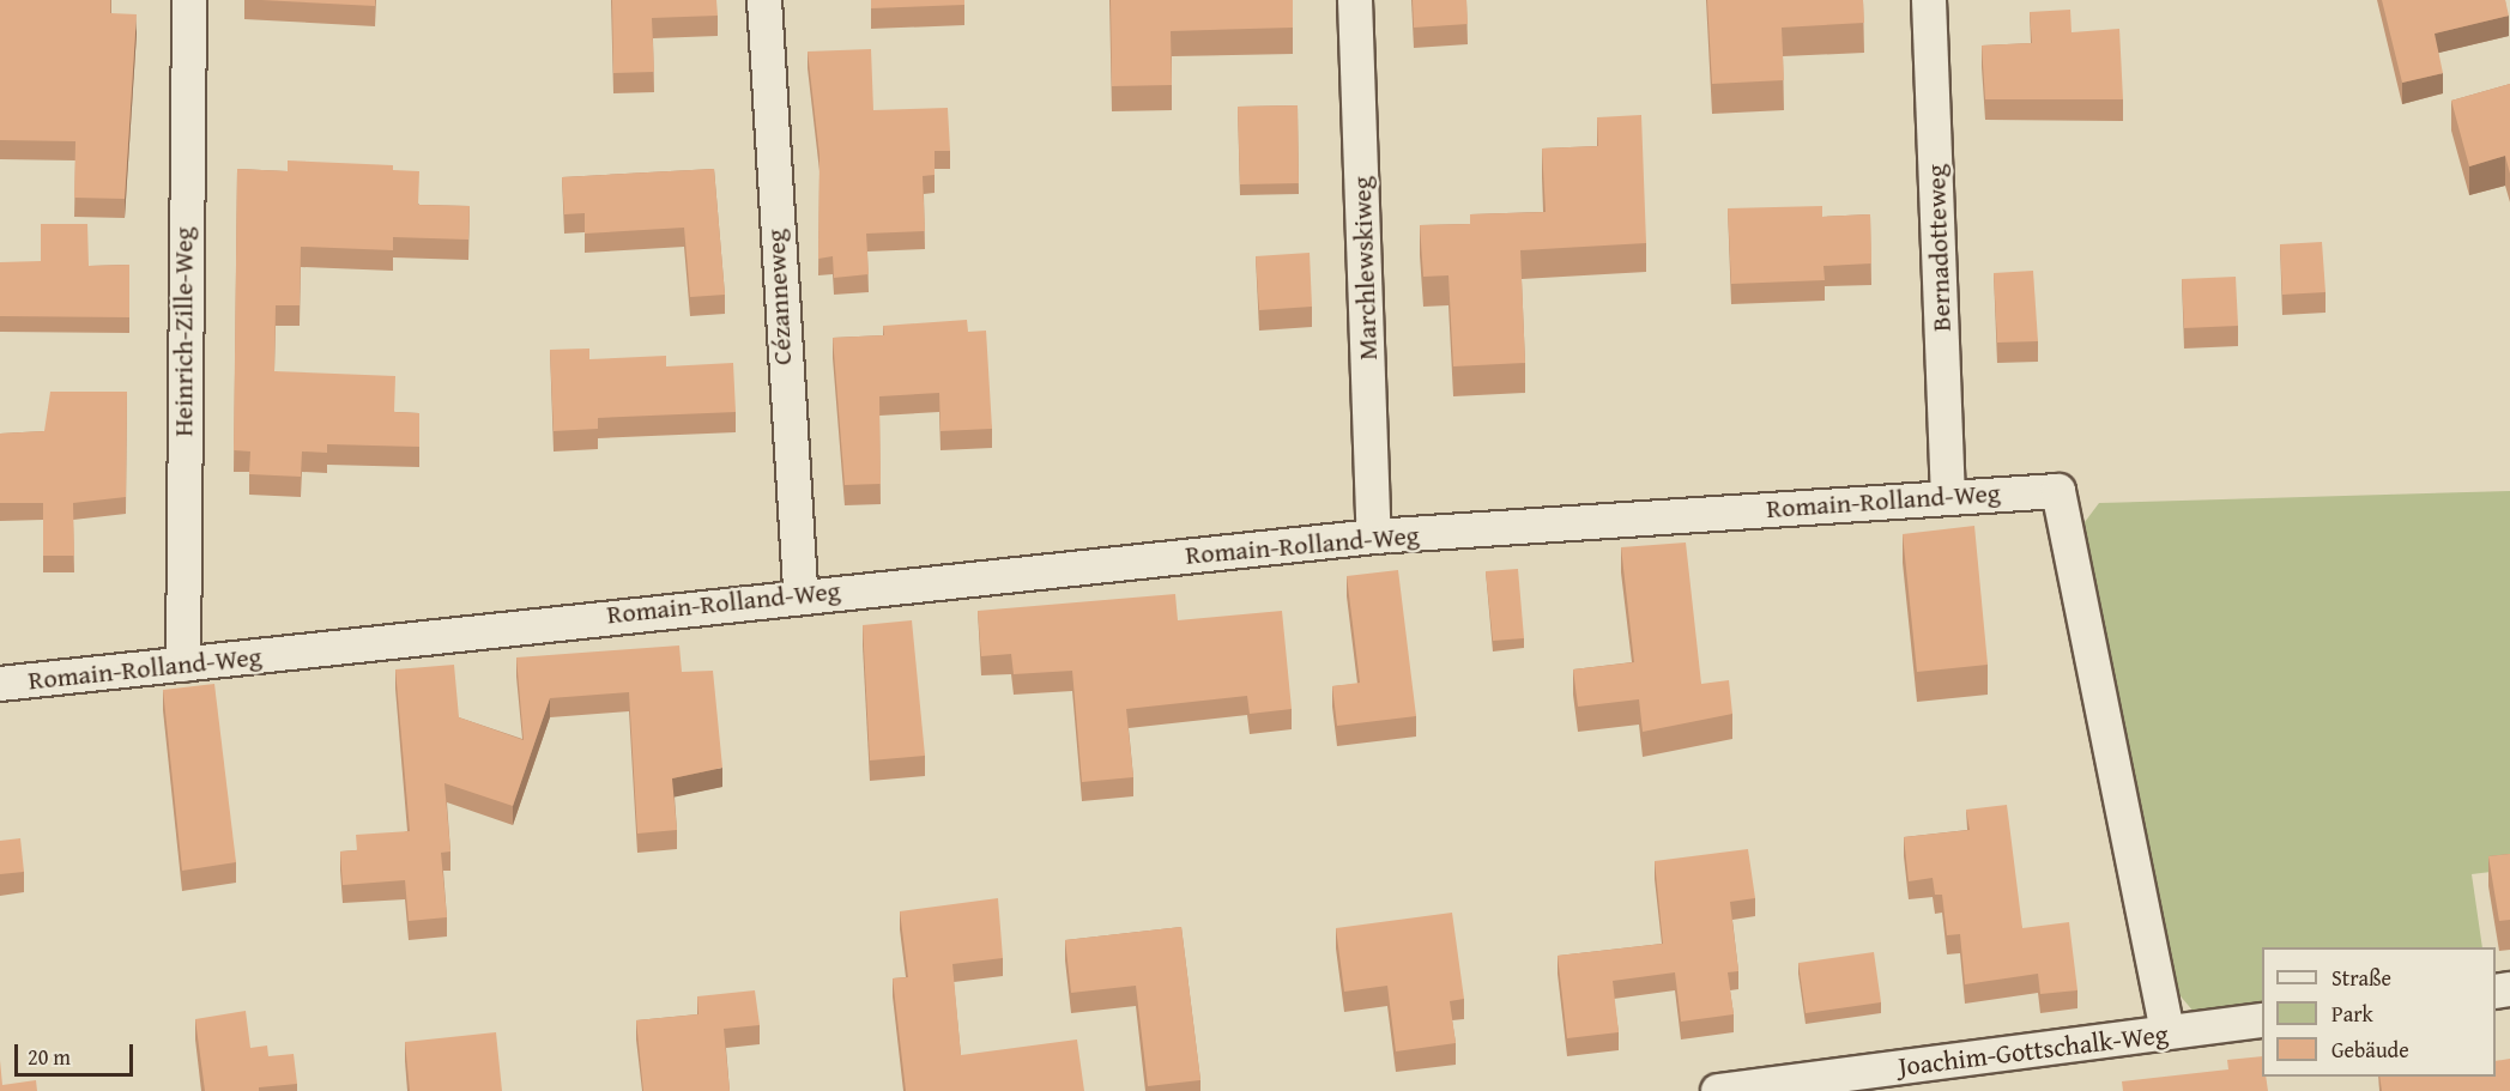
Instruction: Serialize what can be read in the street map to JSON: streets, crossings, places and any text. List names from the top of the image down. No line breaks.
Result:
{"streets":{"street":["Bernadotteweg","Marchlewskiweg","Cézanneweg","Heinrich-Zille-Weg","Romain-Rolland-Weg","Joachim-Gottschalk-Weg"]},"crossings":[["Bernadotteweg","Romain-Rolland-Weg"],["Marchlewskiweg","Romain-Rolland-Weg"],["Cézanneweg","Romain-Rolland-Weg"],["Heinrich-Zille-Weg","Romain-Rolland-Weg"],["Romain-Rolland-Weg","Joachim-Gottschalk-Weg"]],"legend":["Straße","Park","Gebäude"],"scale_bar":"20 m"}
